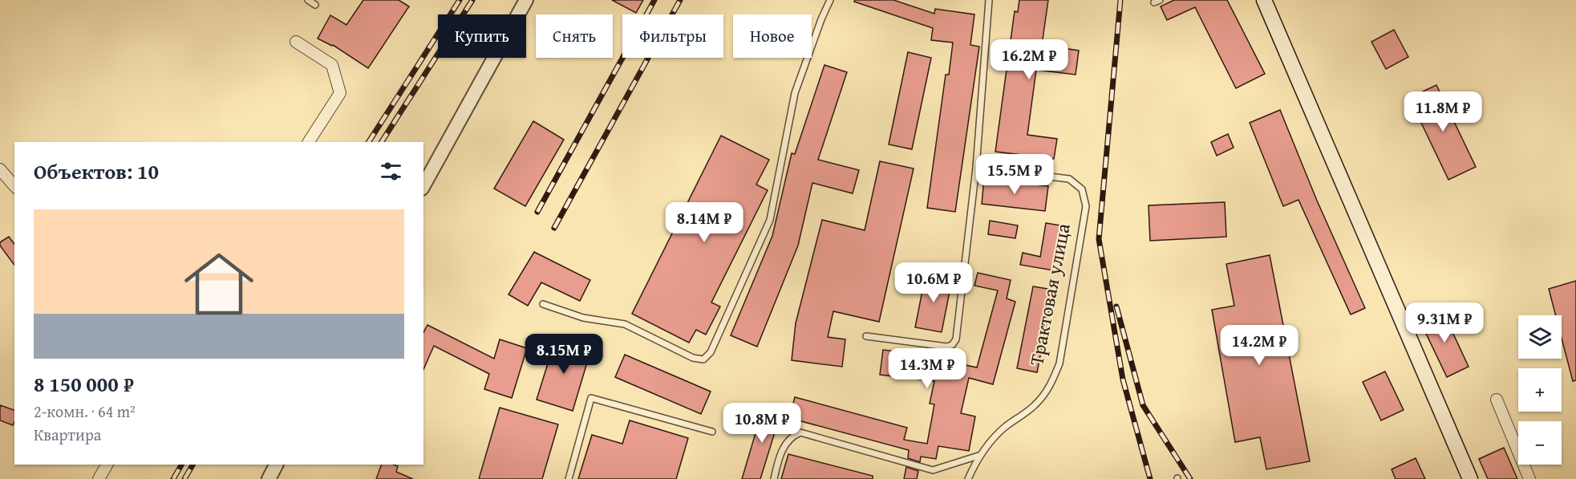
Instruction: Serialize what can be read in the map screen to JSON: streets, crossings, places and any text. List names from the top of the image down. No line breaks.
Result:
{"streets":{"lane":["Трактовая улица"]},"page":{"chip":["Купить","Снять","Фильтры","Новое"],"price":["16.2M ₽","11.8M ₽","15.5M ₽","8.14M ₽","10.6M ₽","9.31M ₽","14.2M ₽","8.15M ₽","14.3M ₽","10.8M ₽"],"heading":"Объектов: 10","list":[{"name":"8 150 000 ₽","note":"2-комн. · 64 m² · Квартира"}],"map_buttons":["+","−"]}}
